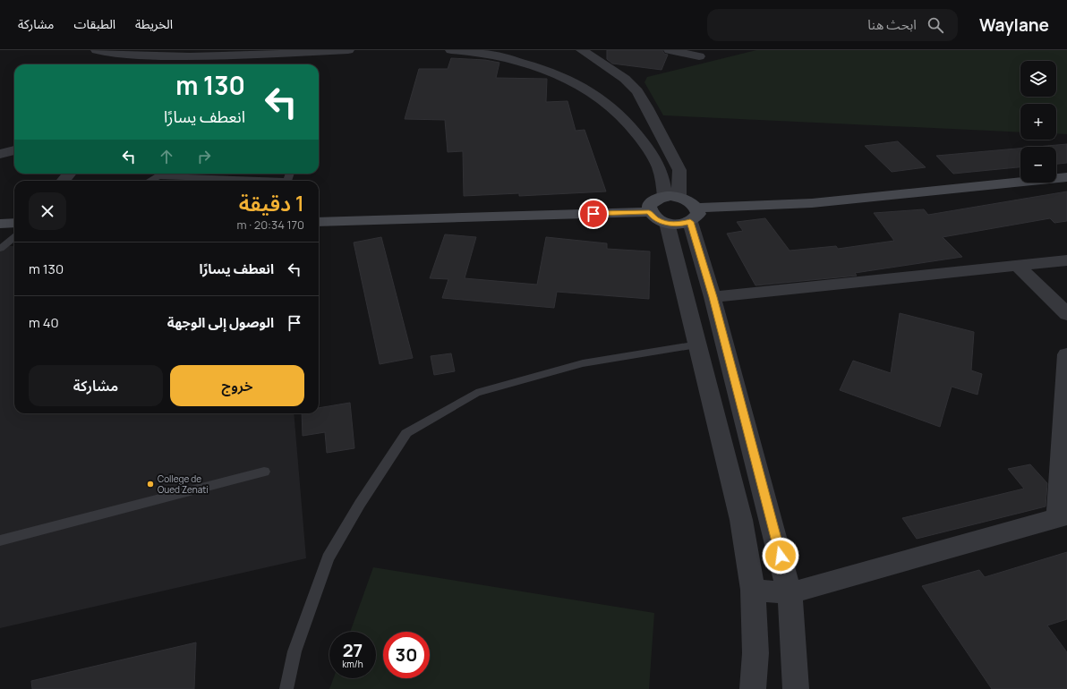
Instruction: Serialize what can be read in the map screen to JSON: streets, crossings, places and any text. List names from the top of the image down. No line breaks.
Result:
{"places":["College de Oued Zenati"],"page":{"header":"Waylane","search":"ابحث هنا","nav":["الخريطة","الطبقات","مشاركة"],"map_buttons":["+","−"],"turn":["130 m","انعطف يسارًا"],"heading":["1 دقيقة","170 m · 20:34"],"list":[{"name":"انعطف يسارًا","value":"130 m"},{"name":"الوصول إلى الوجهة","value":"40 m"}],"buttons":["خروج","مشاركة"],"speed":"27 km/h","limit":"30"}}
